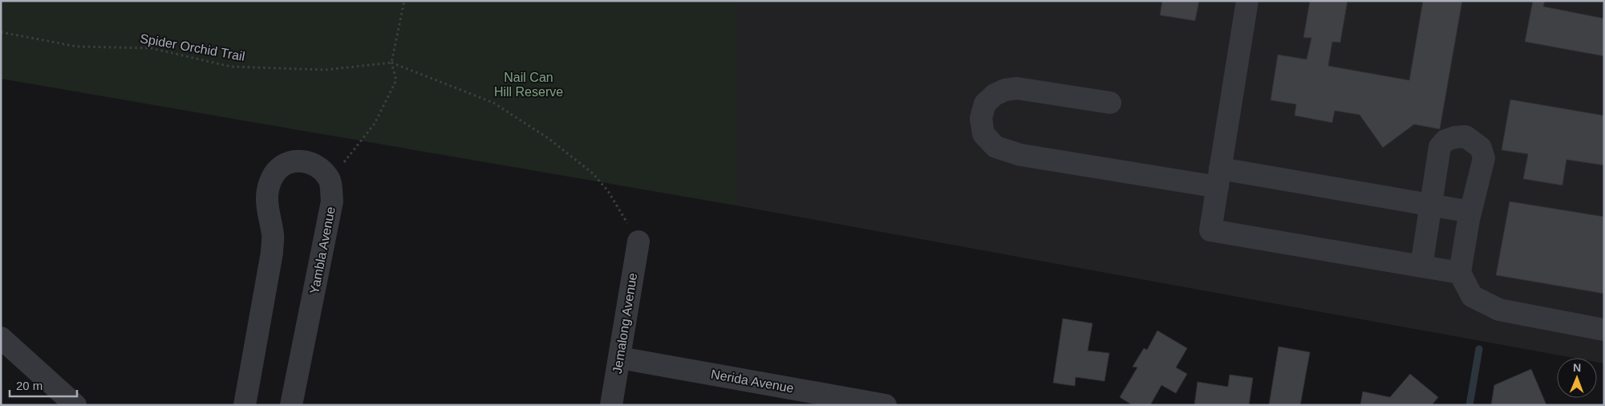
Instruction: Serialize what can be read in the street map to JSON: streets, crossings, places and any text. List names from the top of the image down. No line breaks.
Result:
{"streets":{"street":["Yambla Avenue","Jemalong Avenue","Nerida Avenue"],"path":["Spider Orchid Trail"]},"crossings":[["Jemalong Avenue","Nerida Avenue"]],"parks":["Nail Can Hill Reserve"],"scale_bar":"20 m","north":"top"}
